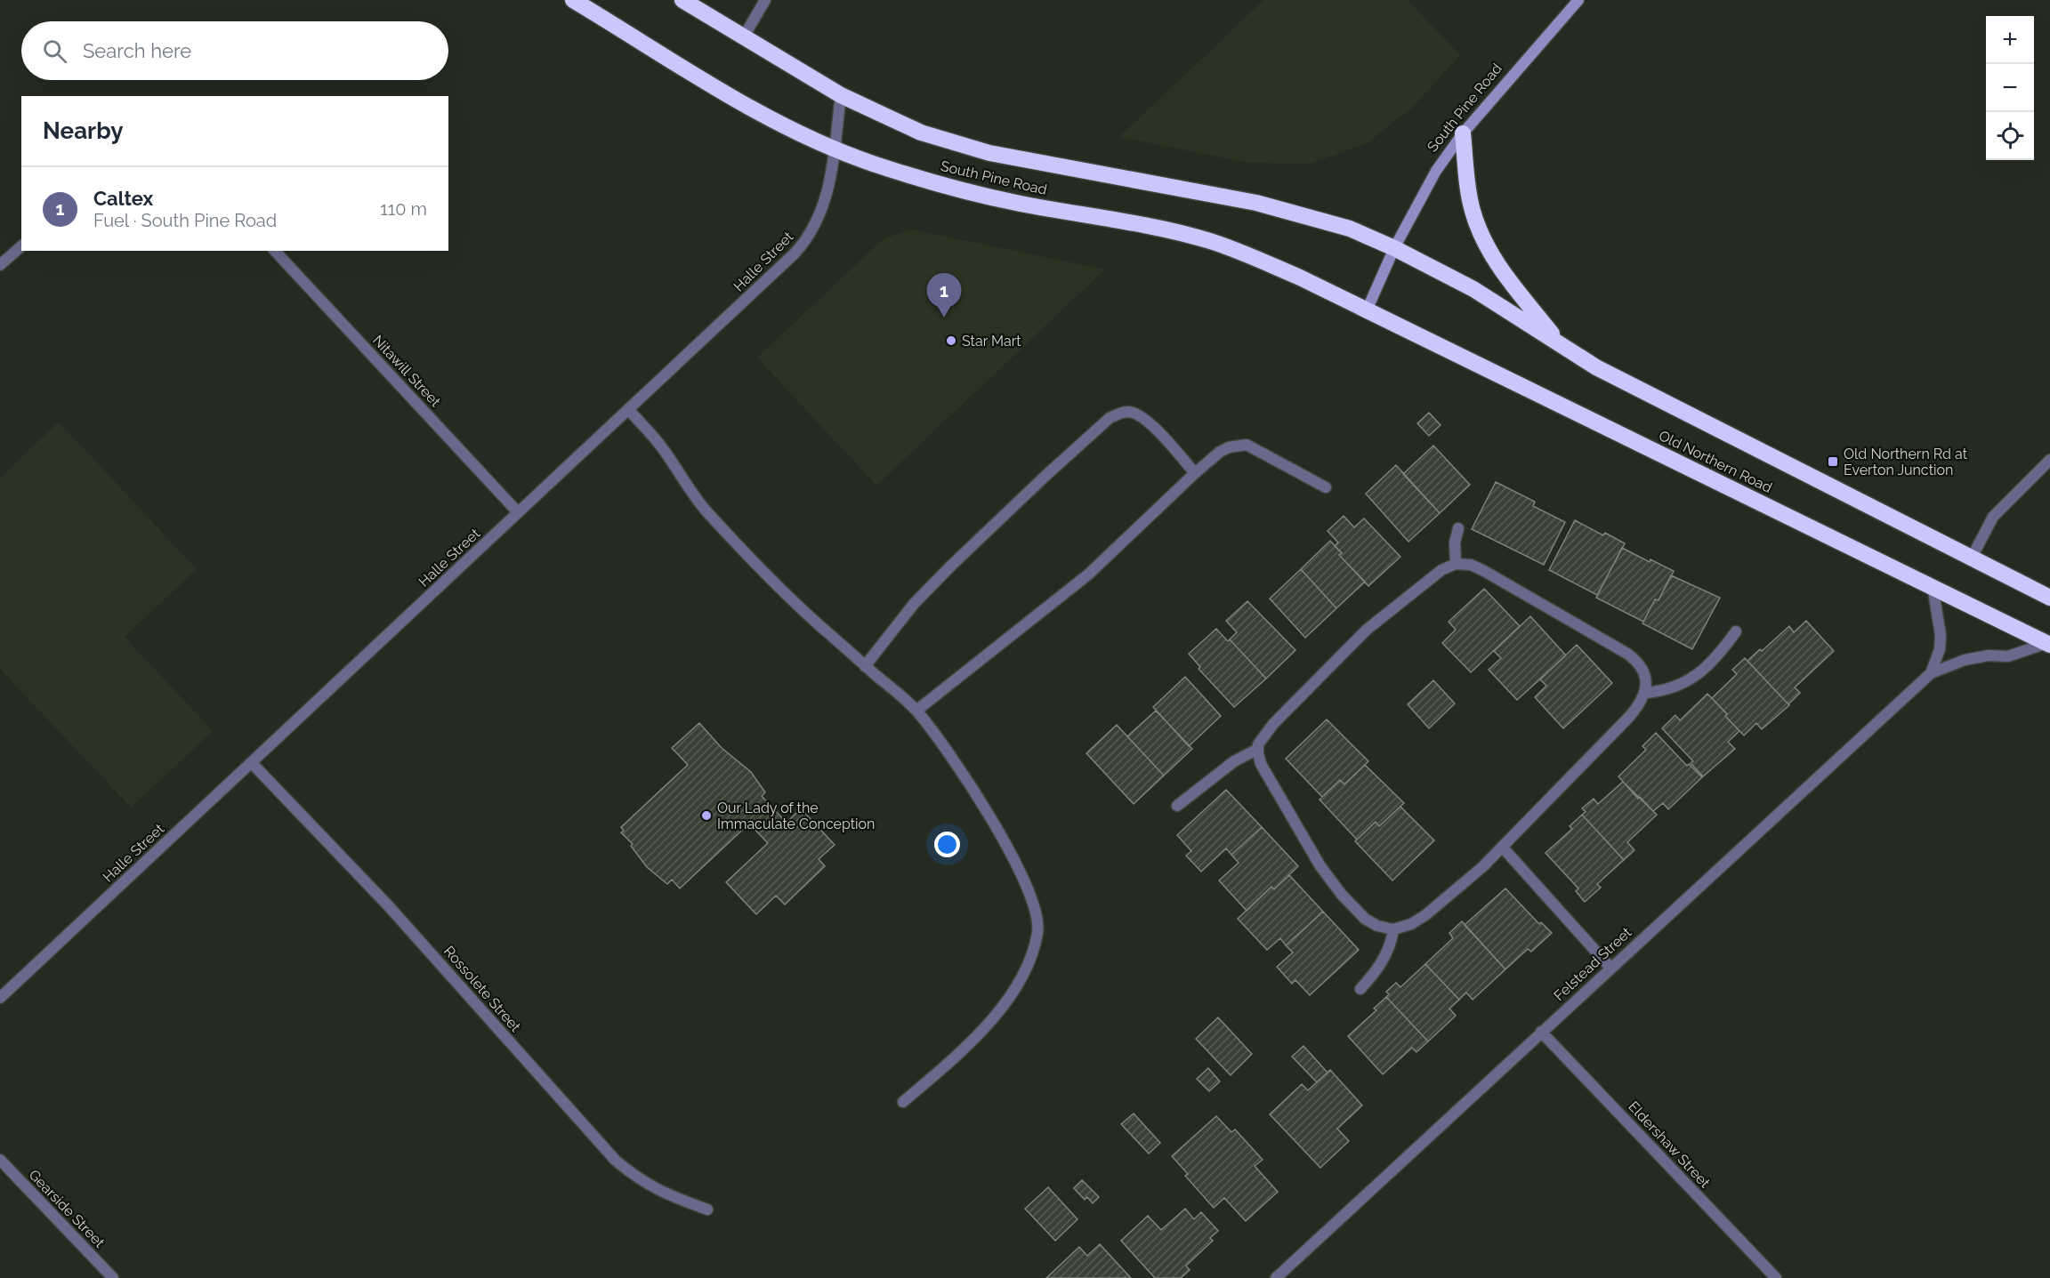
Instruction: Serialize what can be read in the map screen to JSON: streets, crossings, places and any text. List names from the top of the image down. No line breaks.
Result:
{"streets":{"highway":["South Pine Road","Old Northern Road"],"street":["Halle Street","Nitawill Street","Felstead Street","Rossolete Street","Eldershaw Street","Gearside Street"]},"crossings":[["South Pine Road","Halle Street"],["South Pine Road","Old Northern Road"],["Halle Street","Nitawill Street"],["Halle Street","Rossolete Street"],["Old Northern Road","Felstead Street"],["Felstead Street","Eldershaw Street"]],"places":{"other":["Star Mart","Our Lady of the Immaculate Conception"],"transit":["Old Northern Rd at Everton Junction"]},"page":{"map_buttons":["+","−"],"search":"Search here","heading":"Nearby","list":[{"mark":"1","name":"Caltex","note":"Fuel · South Pine Road","value":"110 m"}],"pins":"1"}}
